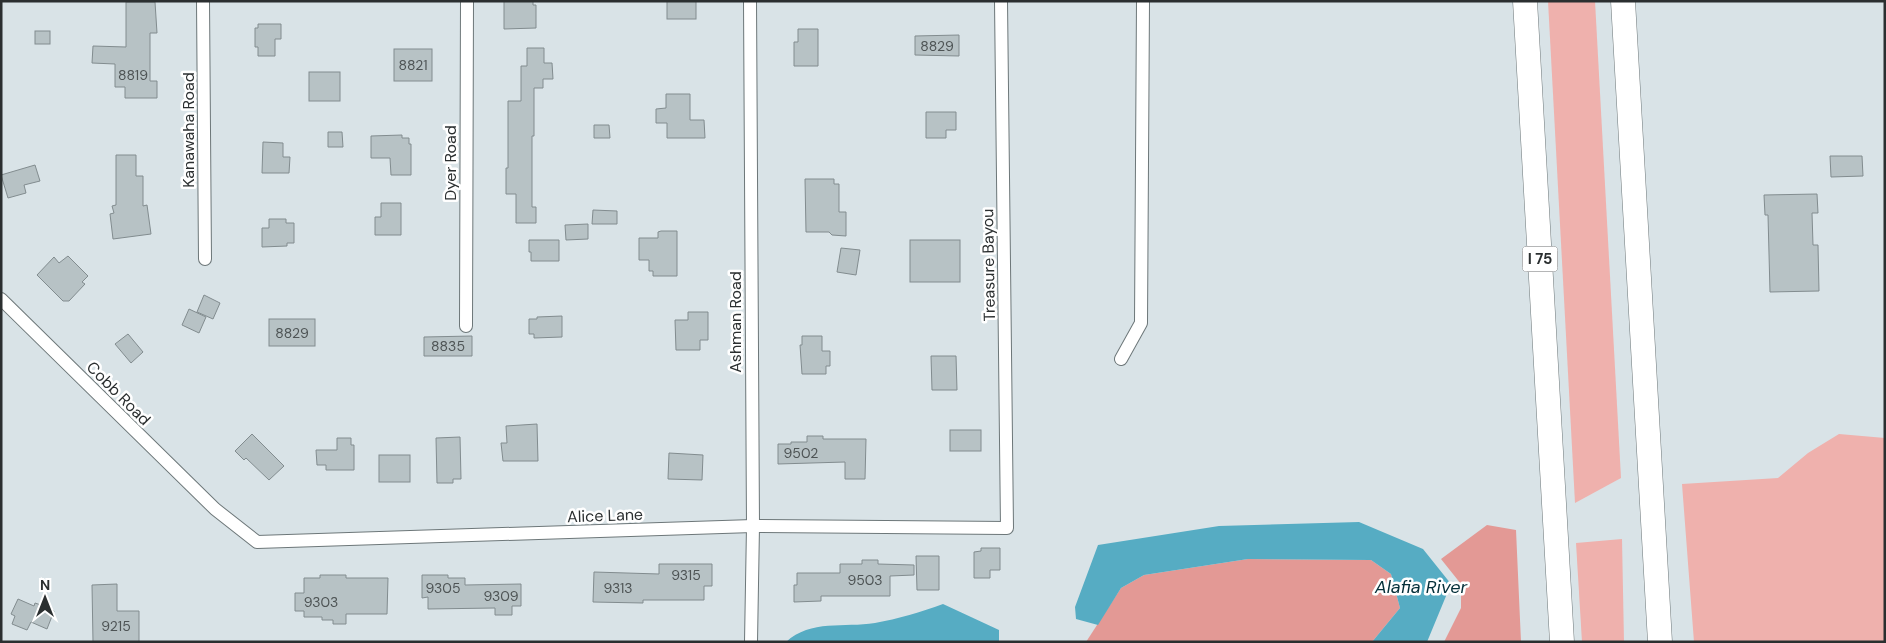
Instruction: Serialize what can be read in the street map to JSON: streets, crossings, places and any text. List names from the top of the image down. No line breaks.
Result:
{"streets":{"highway":["I 75"],"street":["Kanawaha Road","Dyer Road","Treasure Bayou","Ashman Road","Cobb Road","Alice Lane"]},"crossings":[["Treasure Bayou","Alice Lane"],["Ashman Road","Alice Lane"],["Cobb Road","Alice Lane"]],"water":["Alafia River"],"house_numbers":["8829","8821","8819","8829","8835","9502","9315","9503","9305","9313","9309","9303","9215"],"north":"top"}
